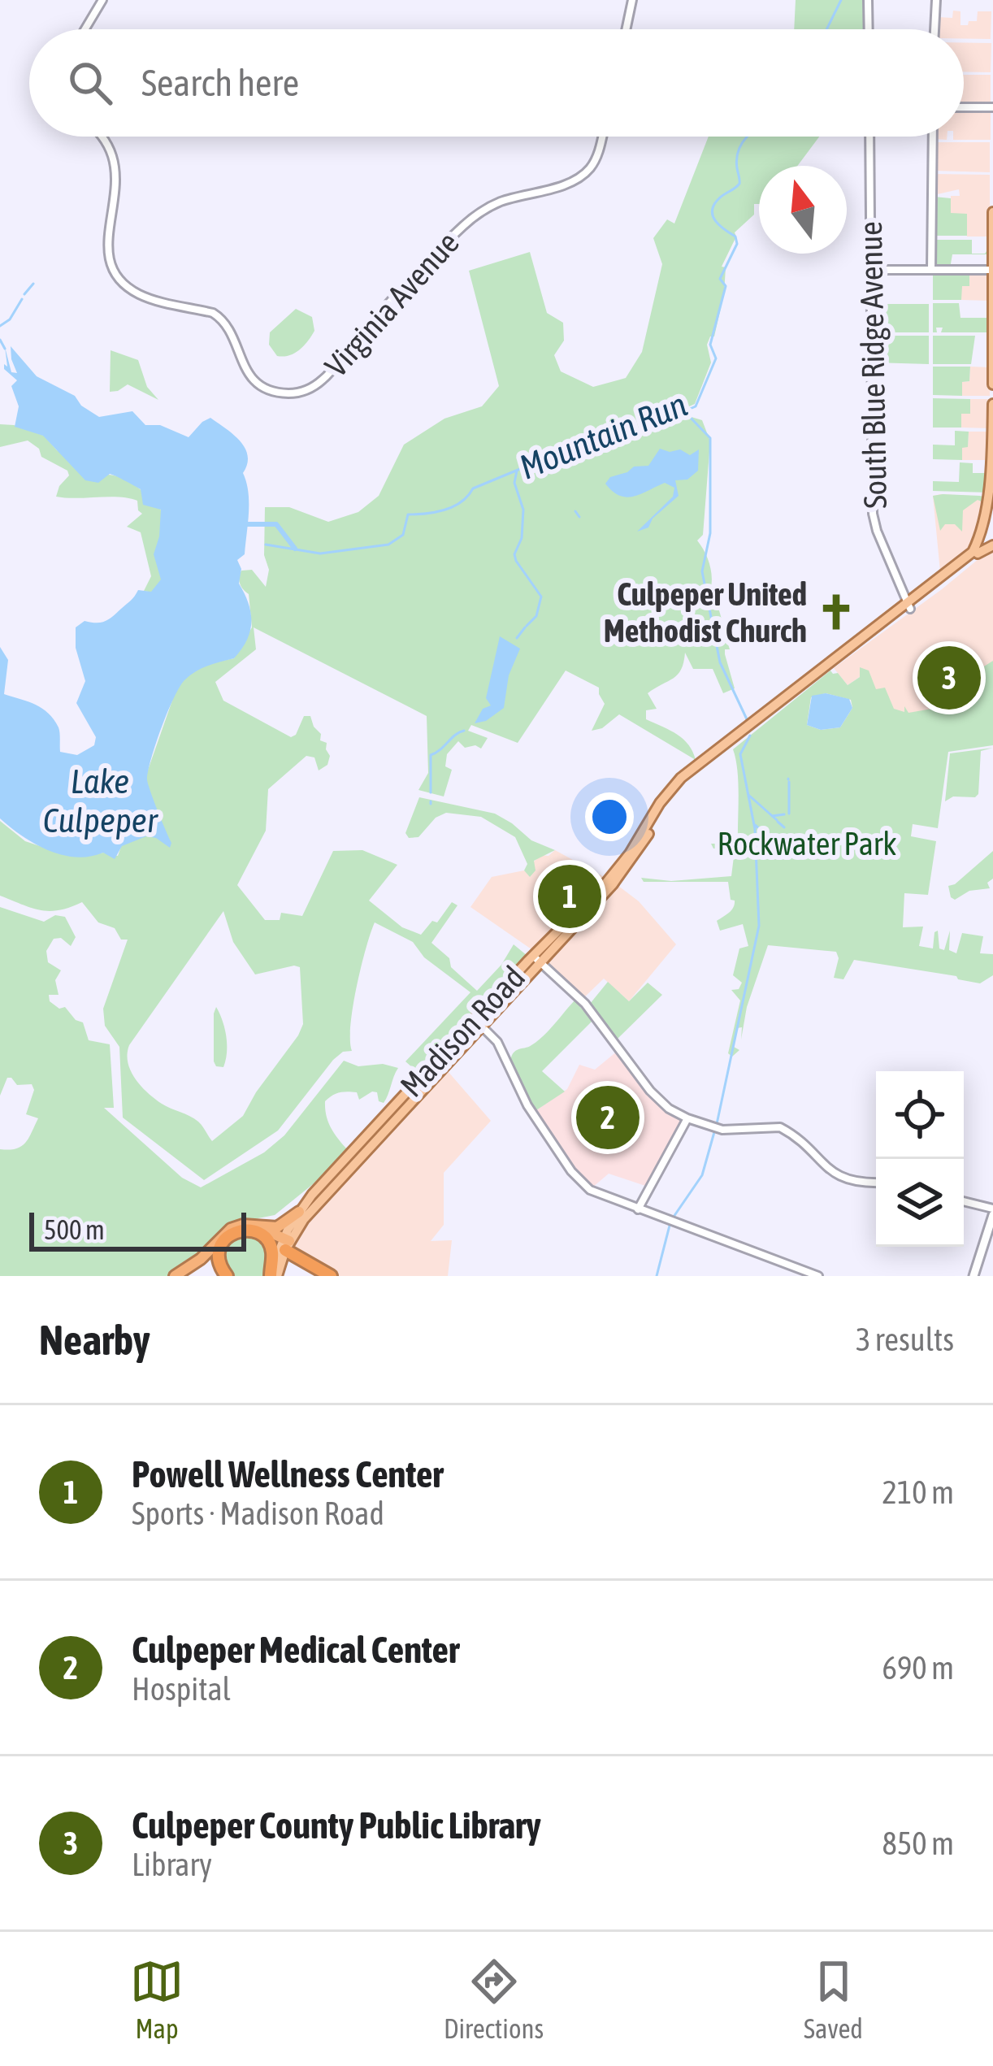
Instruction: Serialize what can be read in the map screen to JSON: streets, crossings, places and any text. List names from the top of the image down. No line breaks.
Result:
{"streets":{"main road":["Madison Road"],"street":["Virginia Avenue","South Blue Ridge Avenue"]},"crossings":[["South Blue Ridge Avenue","Madison Road"]],"water":["Mountain Run","Lake Culpeper"],"parks":["Rockwater Park"],"places":{"church":["Culpeper United Methodist Church"]},"scale_bar":"500 m","north":"top","page":{"search":"Search here","pins":["3","1","2"],"scale":"500 m","heading":["Nearby","3 results"],"list":[{"mark":"1","name":"Powell Wellness Center","note":"Sports · Madison Road","value":"210 m"},{"mark":"2","name":"Culpeper Medical Center","note":"Hospital","value":"690 m"},{"mark":"3","name":"Culpeper County Public Library","note":"Library","value":"850 m"}],"nav":["Map","Directions","Saved"]}}
